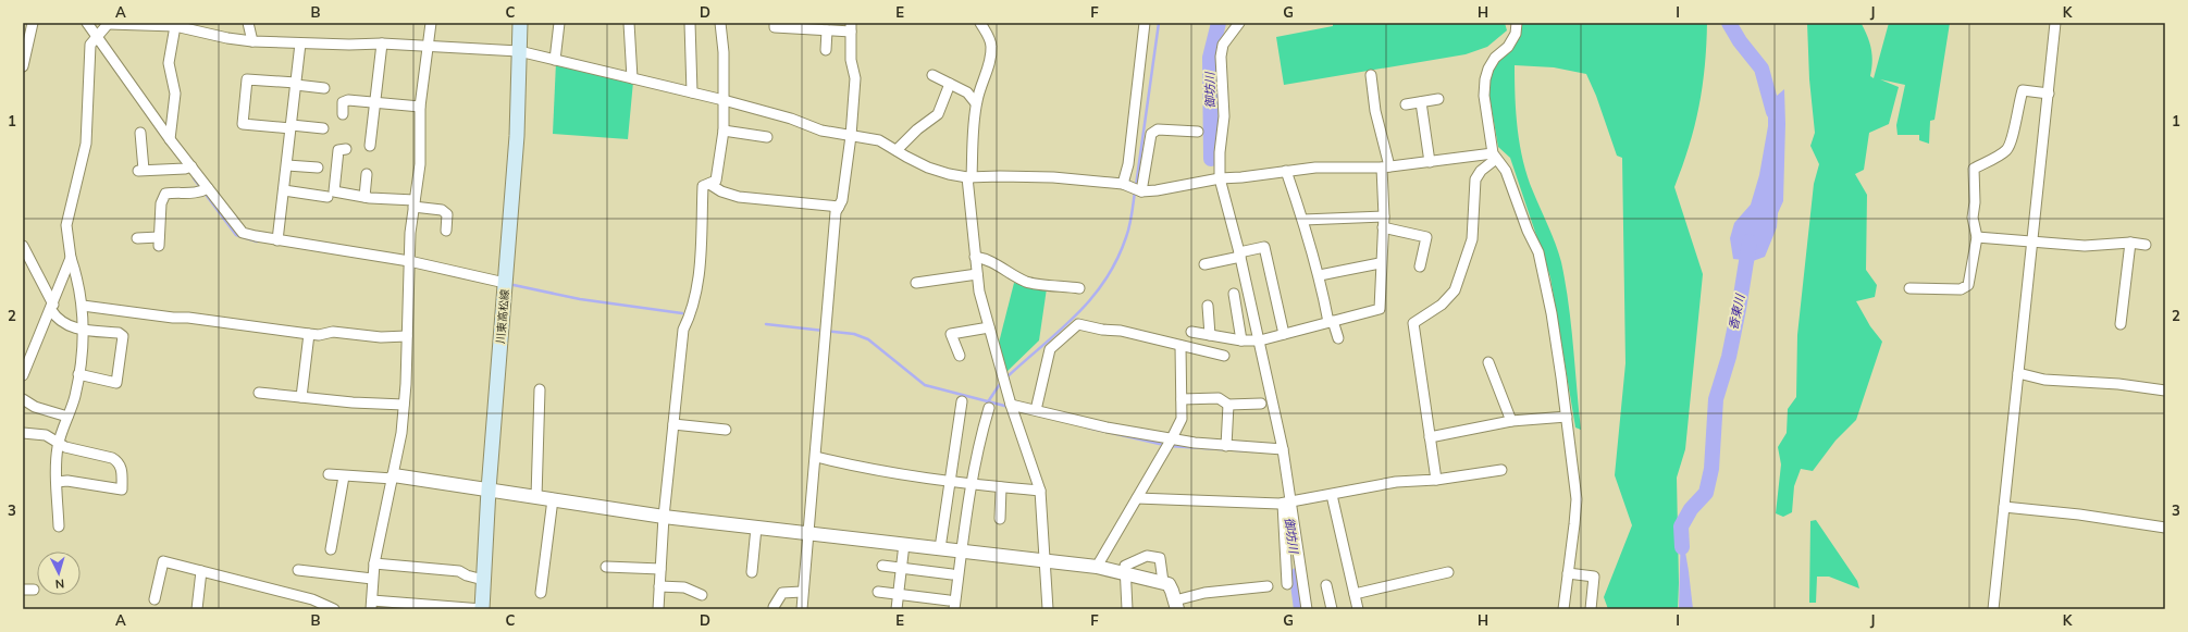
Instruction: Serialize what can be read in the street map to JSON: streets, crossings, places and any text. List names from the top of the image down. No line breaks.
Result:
{"streets":{"main road":["川東高松線"]},"water":["御坊川","香東川"],"north":"bottom","grid":{"columns":["A","B","C","D","E","F","G","H","I","J","K"],"rows":["1","2","3"]}}
